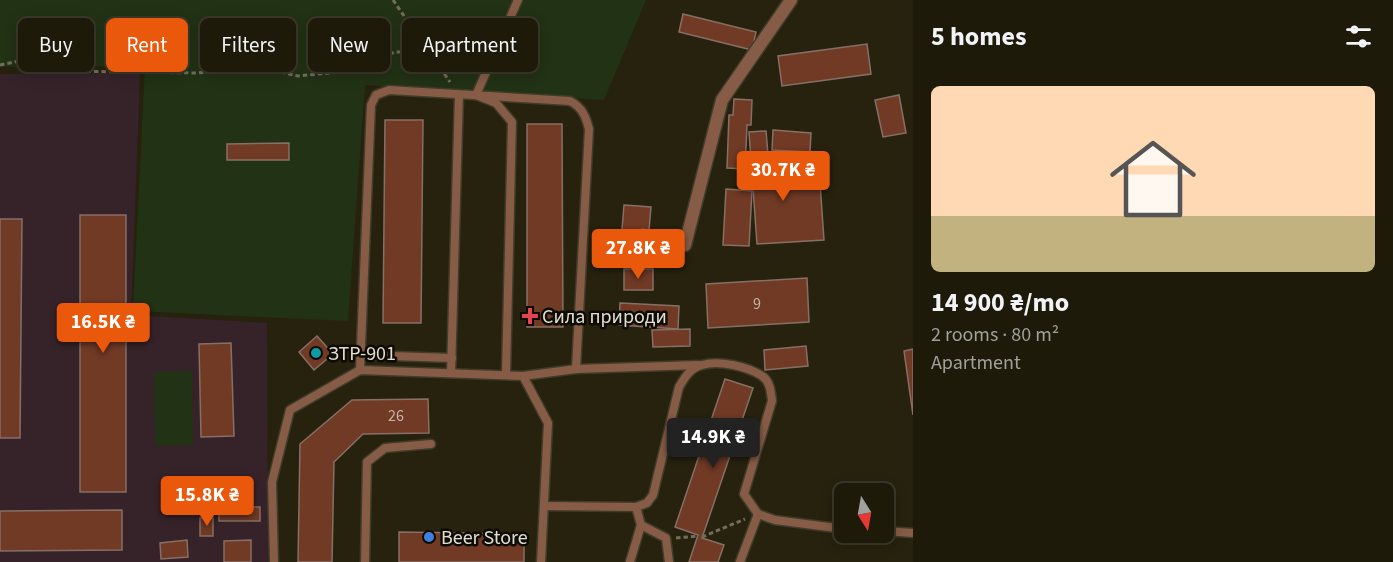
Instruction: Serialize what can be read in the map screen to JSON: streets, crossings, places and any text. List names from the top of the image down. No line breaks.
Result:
{"places":{"health":["Сила природи"],"other":["ЗТР-901","Beer Store"]},"house_numbers":["9","26"],"north":"bottom","page":{"heading":"5 homes","chip":["Buy","Rent","Filters","New","Apartment"],"list":[{"name":"14 900 ₴/mo","note":"2 rooms · 80 m² · Apartment"}],"price":["30.7K ₴","27.8K ₴","16.5K ₴","14.9K ₴","15.8K ₴"]}}
